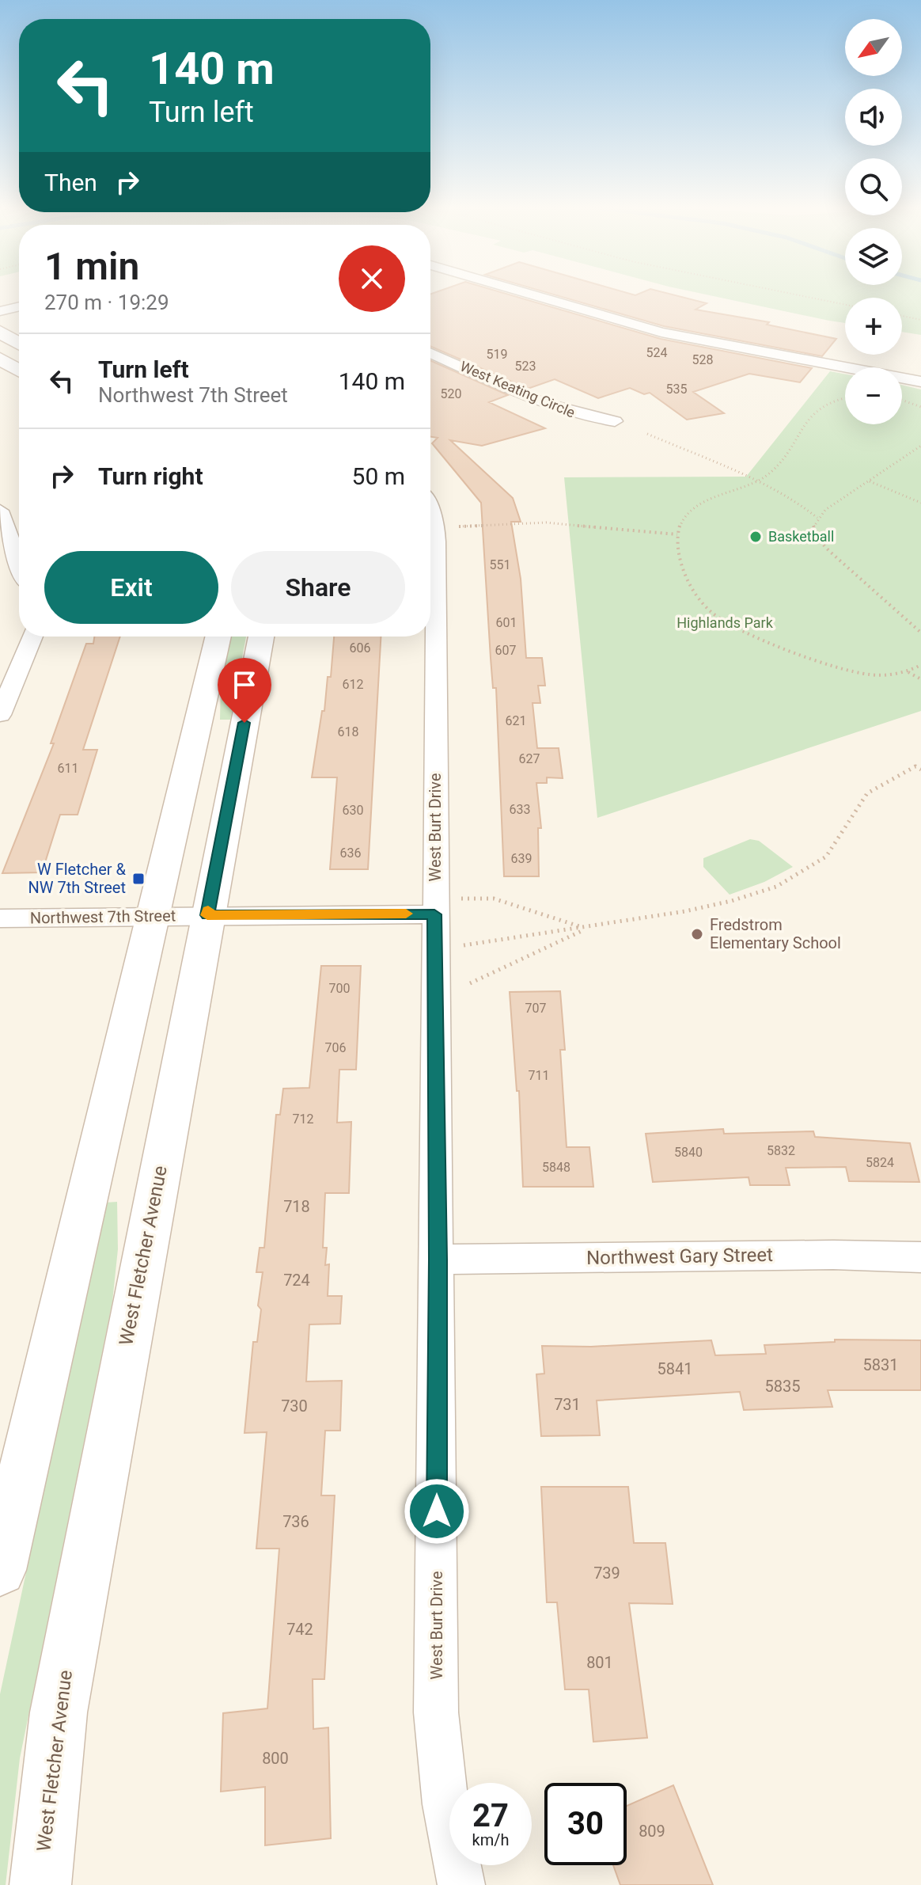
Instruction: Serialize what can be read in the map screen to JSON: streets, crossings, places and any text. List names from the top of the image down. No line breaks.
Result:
{"streets":{"main road":["West Fletcher Avenue"],"street":["West Keating Circle","West Burt Drive","Northwest 7th Street","Northwest Gary Street"]},"crossings":[["West Burt Drive","Northwest 7th Street"],["West Burt Drive","Northwest Gary Street"],["Northwest 7th Street","West Fletcher Avenue"]],"parks":["Highlands Park"],"places":{"other":["Basketball","Fredstrom Elementary School"],"transit":["W Fletcher & NW 7th Street"]},"house_numbers":["524","519","528","523","535","520","551","601","606","607","612","621","618","627","611","633","630","636","639","700","707","706","711","712","5832","5840","5824","5848","718","724","5831","5841","5835","731","730","736","739","742","801","800","809"],"north":"bottom left","page":{"map_buttons":["+","−"],"turn":["140 m","Turn left"],"then":"Then","heading":["1 min","270 m · 19:29"],"list":[{"name":"Turn left","note":"Northwest 7th Street","value":"140 m"},{"name":"Turn right","value":"50 m"}],"buttons":["Exit","Share"],"speed":"27 km/h","limit":"30"}}
